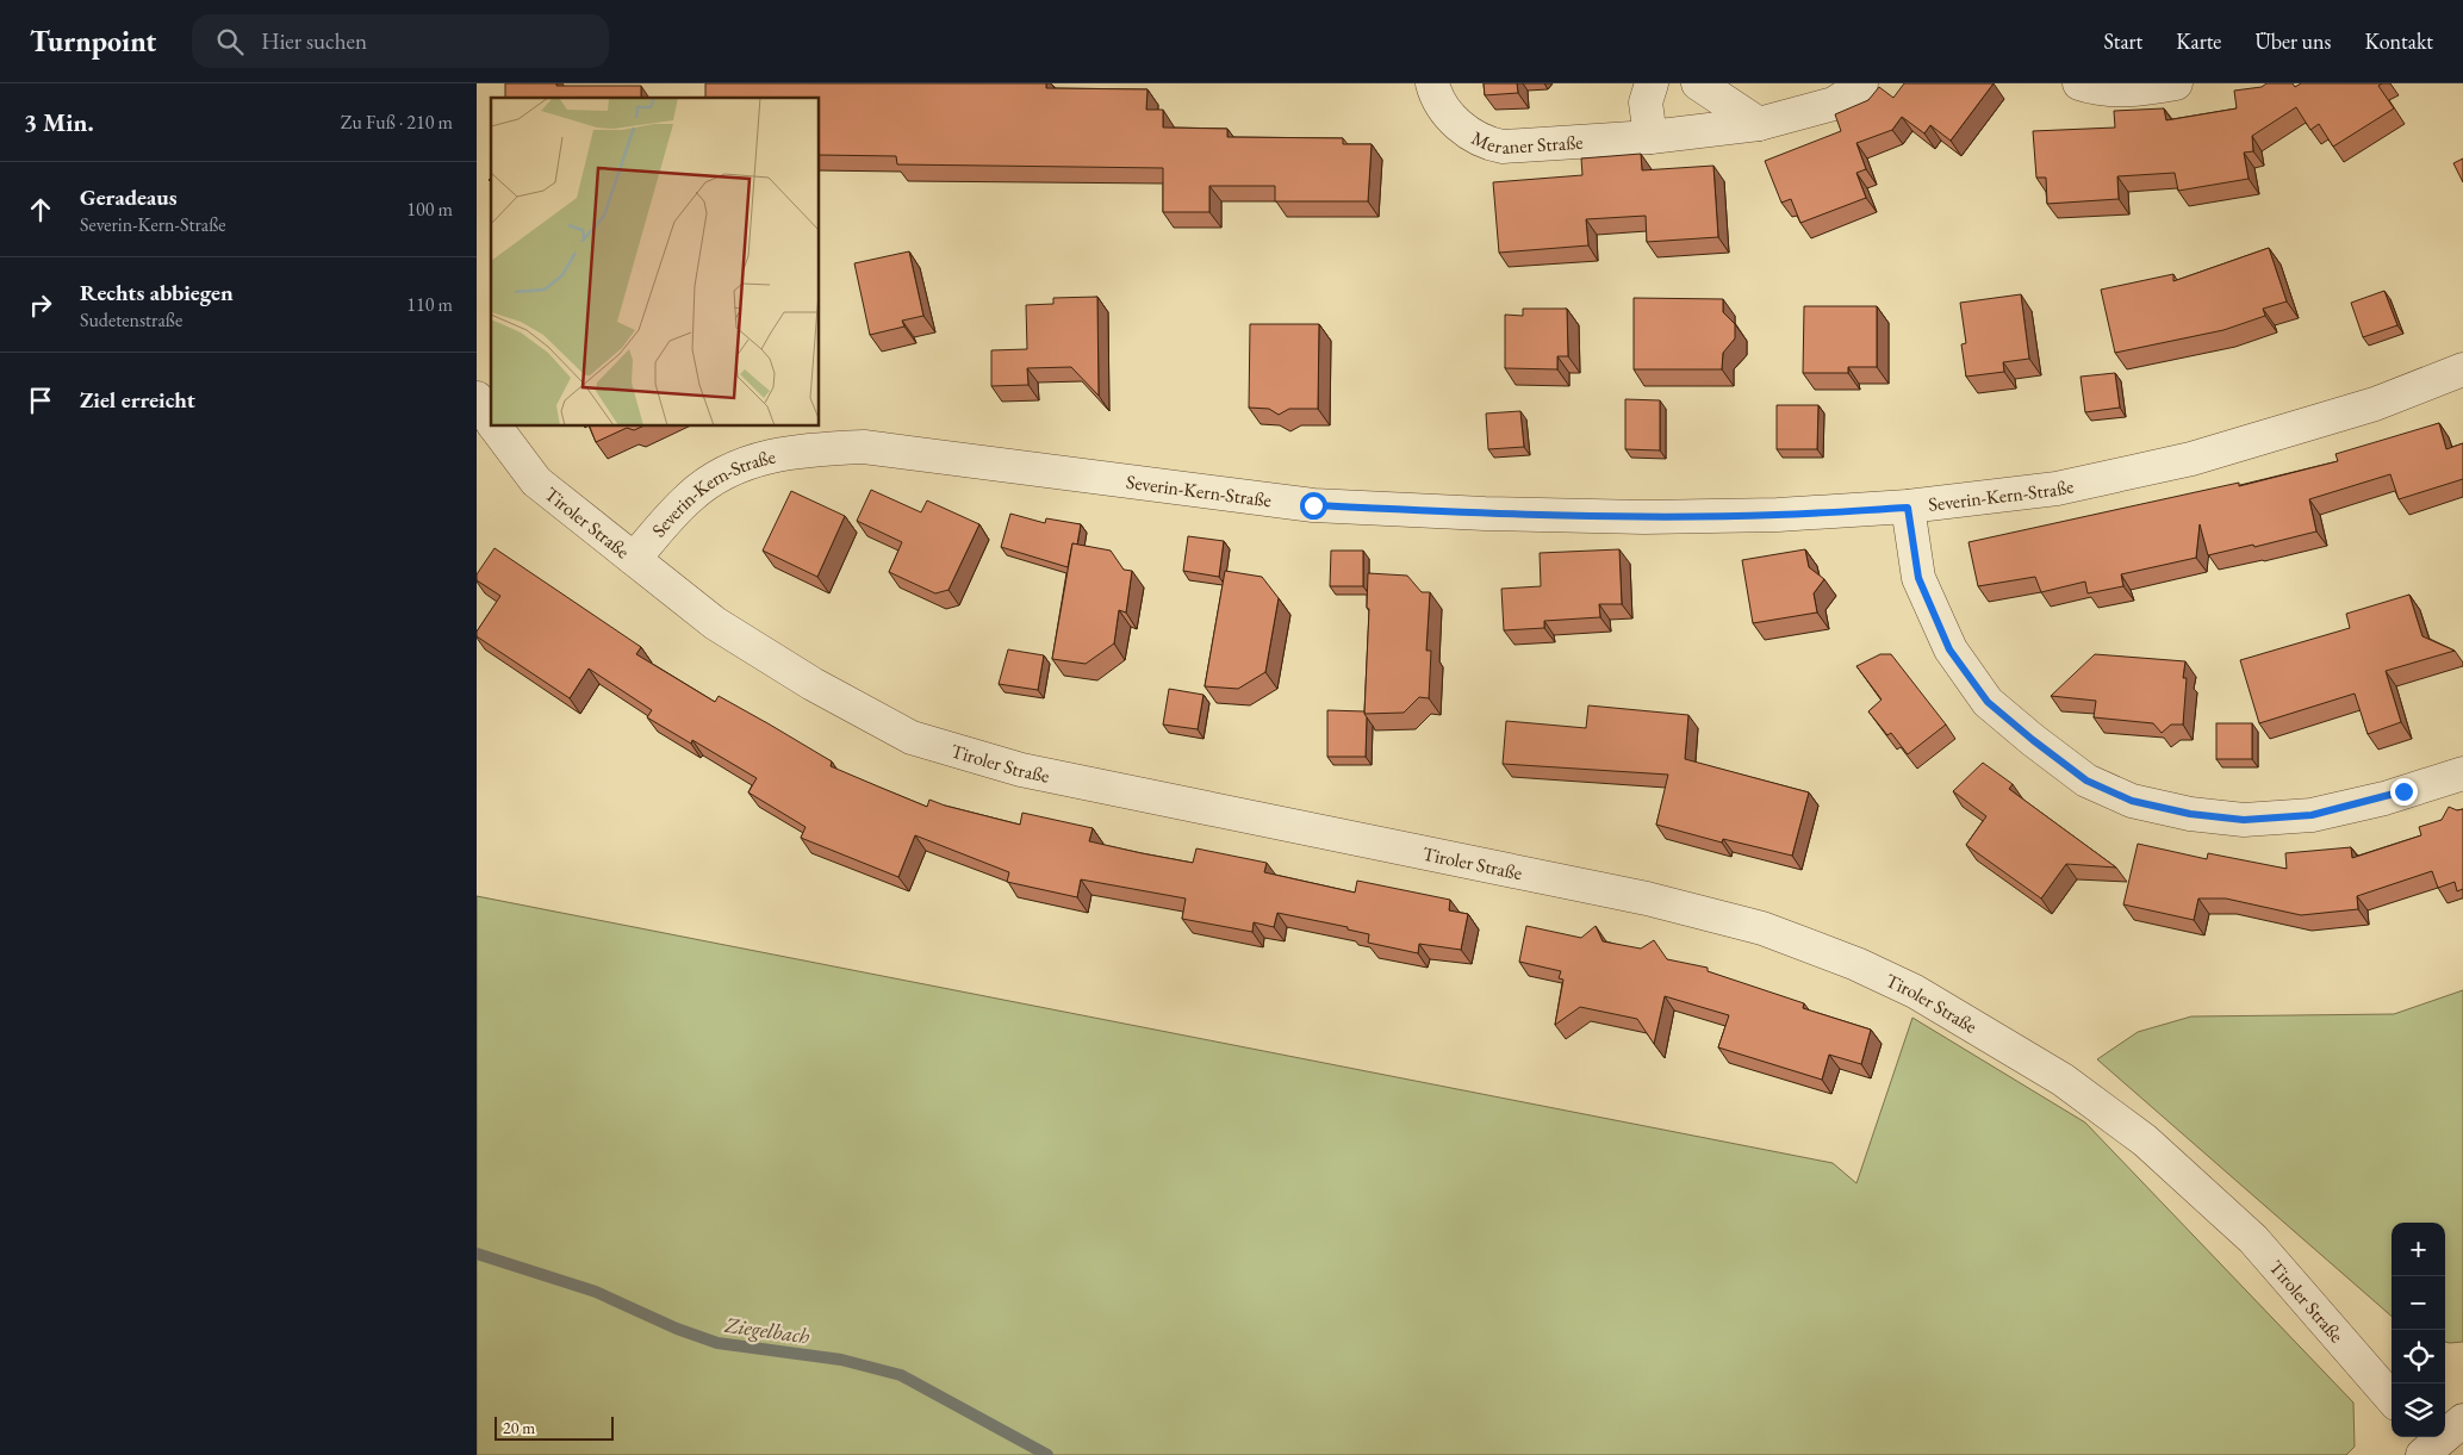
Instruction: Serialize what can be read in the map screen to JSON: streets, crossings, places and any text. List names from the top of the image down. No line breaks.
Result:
{"streets":{"street":["Meraner Straße","Severin-Kern-Straße","Tiroler Straße"]},"crossings":[["Severin-Kern-Straße","Tiroler Straße"]],"water":["Ziegelbach"],"scale_bar":"20 m","page":{"header":"Turnpoint","search":"Hier suchen","nav":["Start","Karte","Über uns","Kontakt"],"heading":["3 Min.","Zu Fuß · 210 m"],"list":[["Geradeaus","Severin-Kern-Straße","100 m"],["Rechts abbiegen","Sudetenstraße","110 m"],"Ziel erreicht"],"map_buttons":["+","−"],"scale":"20 m"}}
